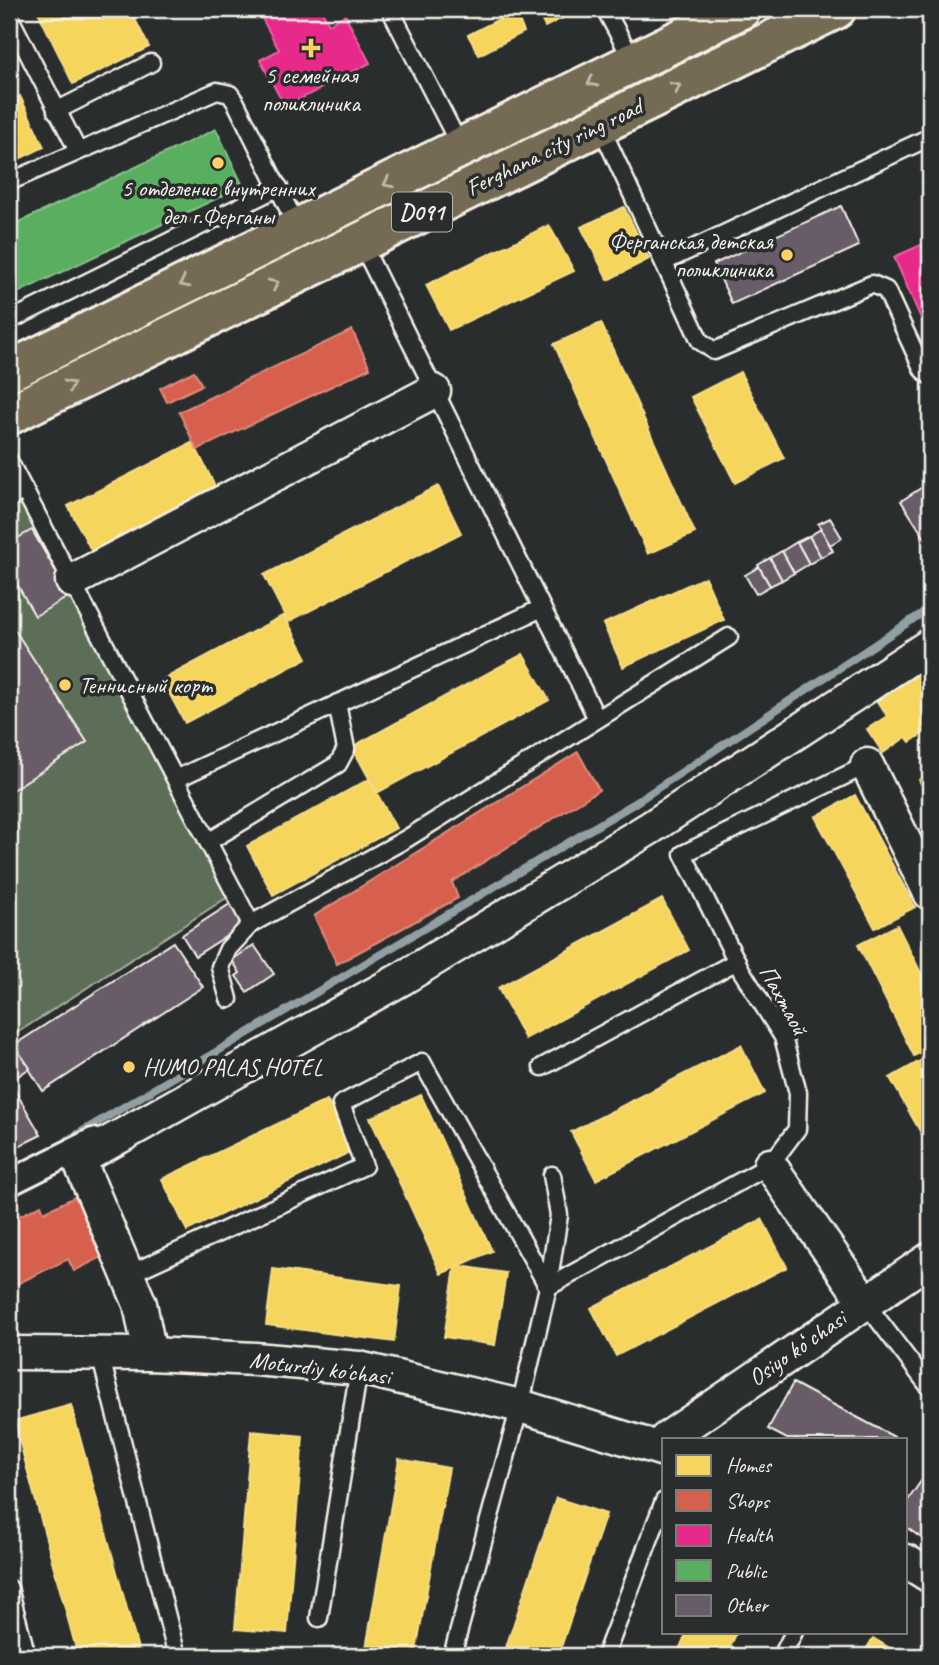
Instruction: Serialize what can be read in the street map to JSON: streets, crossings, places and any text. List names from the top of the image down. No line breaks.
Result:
{"streets":{"highway":["Ferghana city ring road","D091"],"street":["Osiyo koʻchasi","Moturdiy ko'chasi"],"lane":["Пахтаой"]},"places":{"health":["5 семейная поликлиника"],"other":["5 отделение внутренних дел г.Ферганы","Ферганская детская поликлиника","Теннисный корт","HUMO PALAS HOTEL"]},"legend":["Homes","Shops","Health","Public","Other"]}
